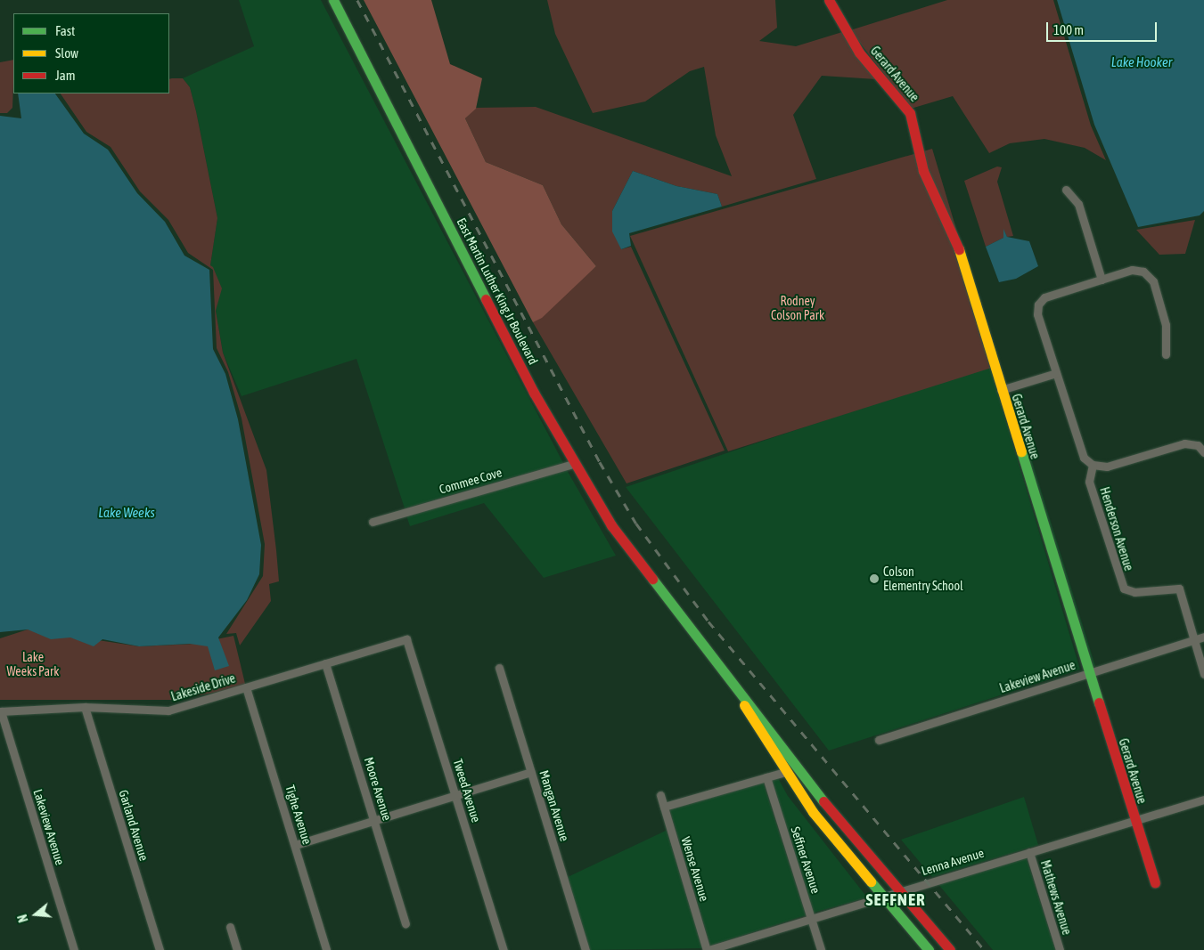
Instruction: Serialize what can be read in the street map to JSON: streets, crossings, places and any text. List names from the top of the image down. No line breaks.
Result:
{"streets":{"main road":["Gerard Avenue","East Martin Luther King Jr Boulevard"],"street":["Commee Cove","Henderson Avenue","Lakeview Avenue","Lakeside Drive","Moore Avenue","Tweed Avenue","Mangan Avenue","Tighe Avenue","Garland Avenue","Seffner Avenue","Lenna Avenue","Wense Avenue","Mathews Avenue"]},"crossings":[["Gerard Avenue","Lakeview Avenue"],["Gerard Avenue","Lenna Avenue"],["East Martin Luther King Jr Boulevard","Commee Cove"],["Henderson Avenue","Lakeview Avenue"],["Lakeview Avenue","Lakeside Drive"],["Lakeside Drive","Moore Avenue"],["Lakeside Drive","Tweed Avenue"],["Lakeside Drive","Tighe Avenue"],["Lakeside Drive","Garland Avenue"],["Seffner Avenue","Lenna Avenue"],["Lenna Avenue","Wense Avenue"],["Lenna Avenue","Mathews Avenue"]],"districts":["SEFFNER"],"water":["Lake Hooker","Lake Weeks"],"parks":["Rodney Colson Park","Lake Weeks Park"],"places":["Colson Elementry School"],"legend":["Fast","Slow","Jam"],"scale_bar":"100 m","north":"left"}
